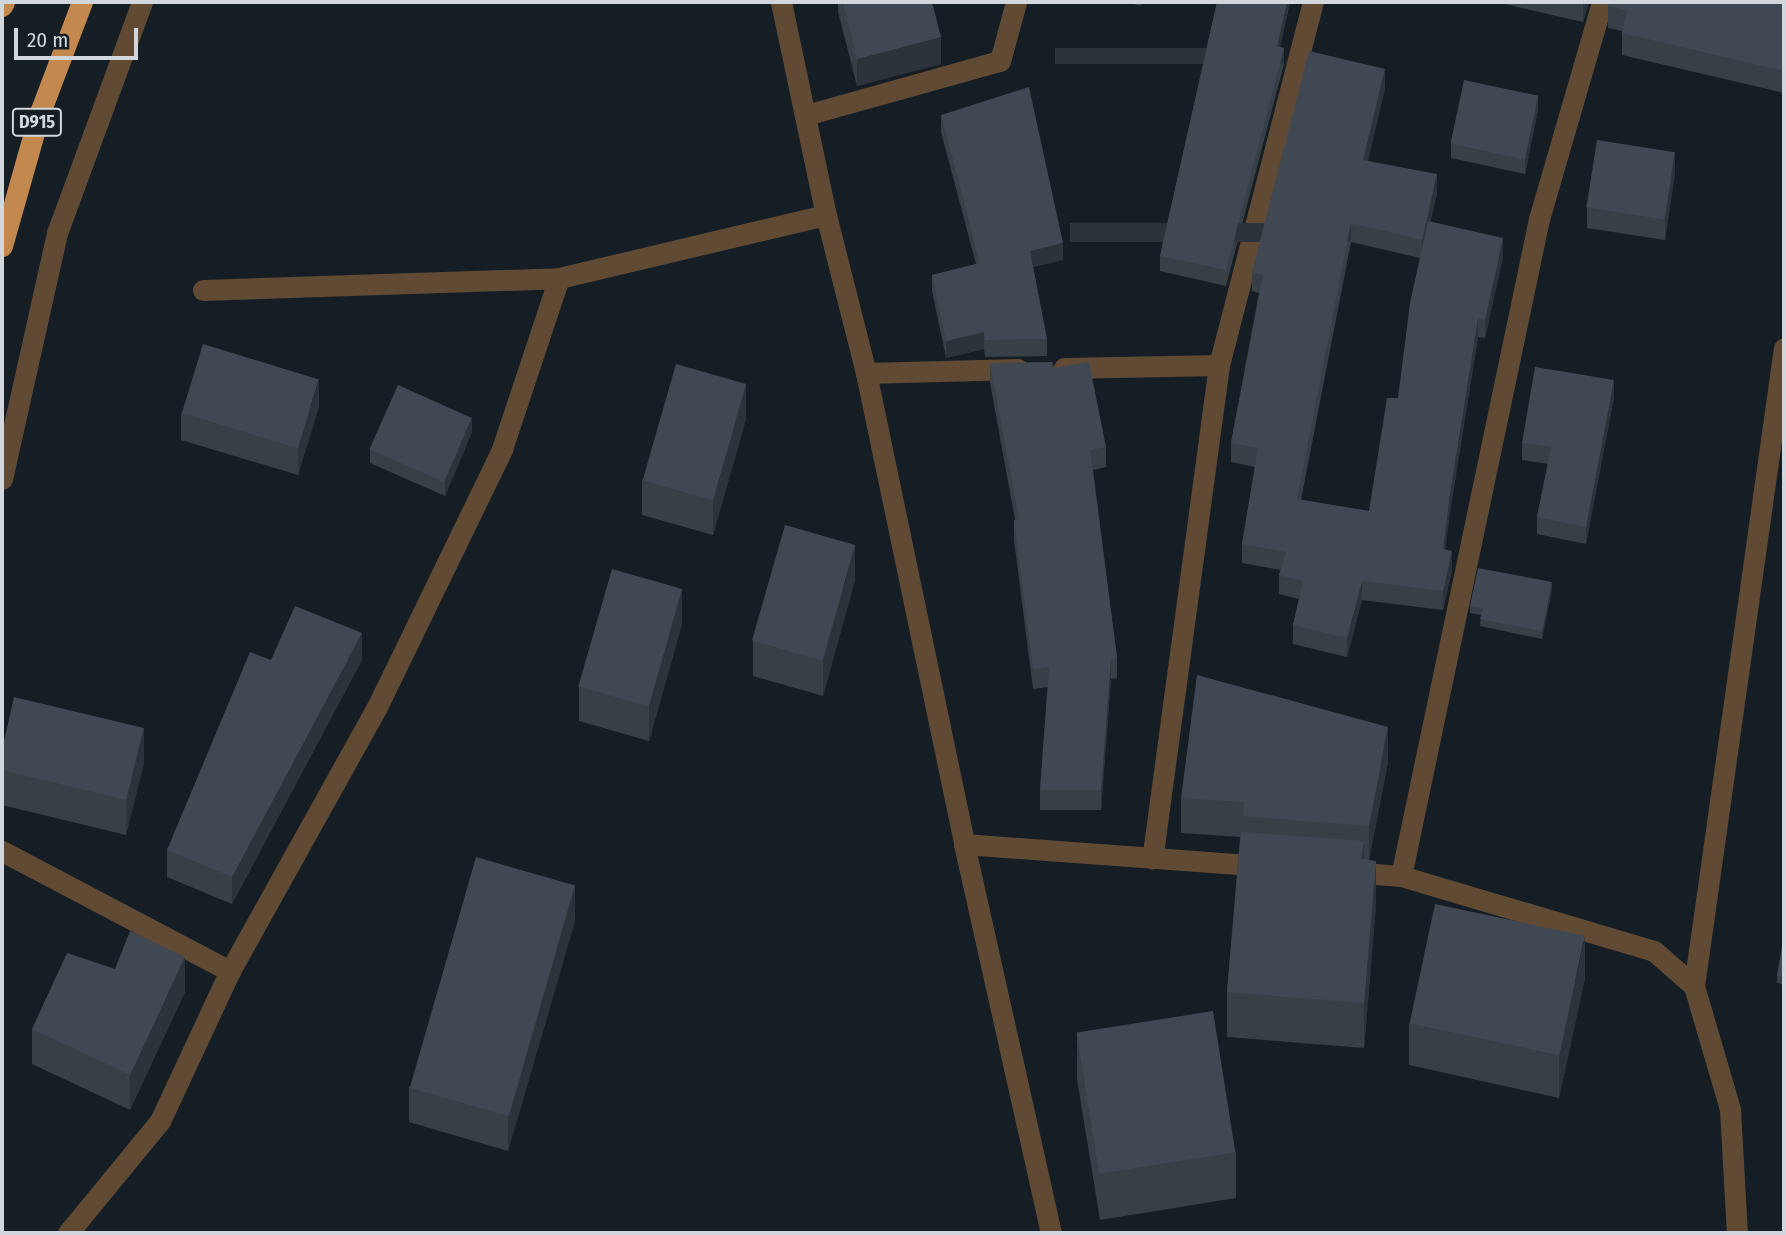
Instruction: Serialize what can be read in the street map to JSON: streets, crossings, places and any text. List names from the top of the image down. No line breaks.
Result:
{"streets":{"highway":["D915"]},"scale_bar":"20 m"}
